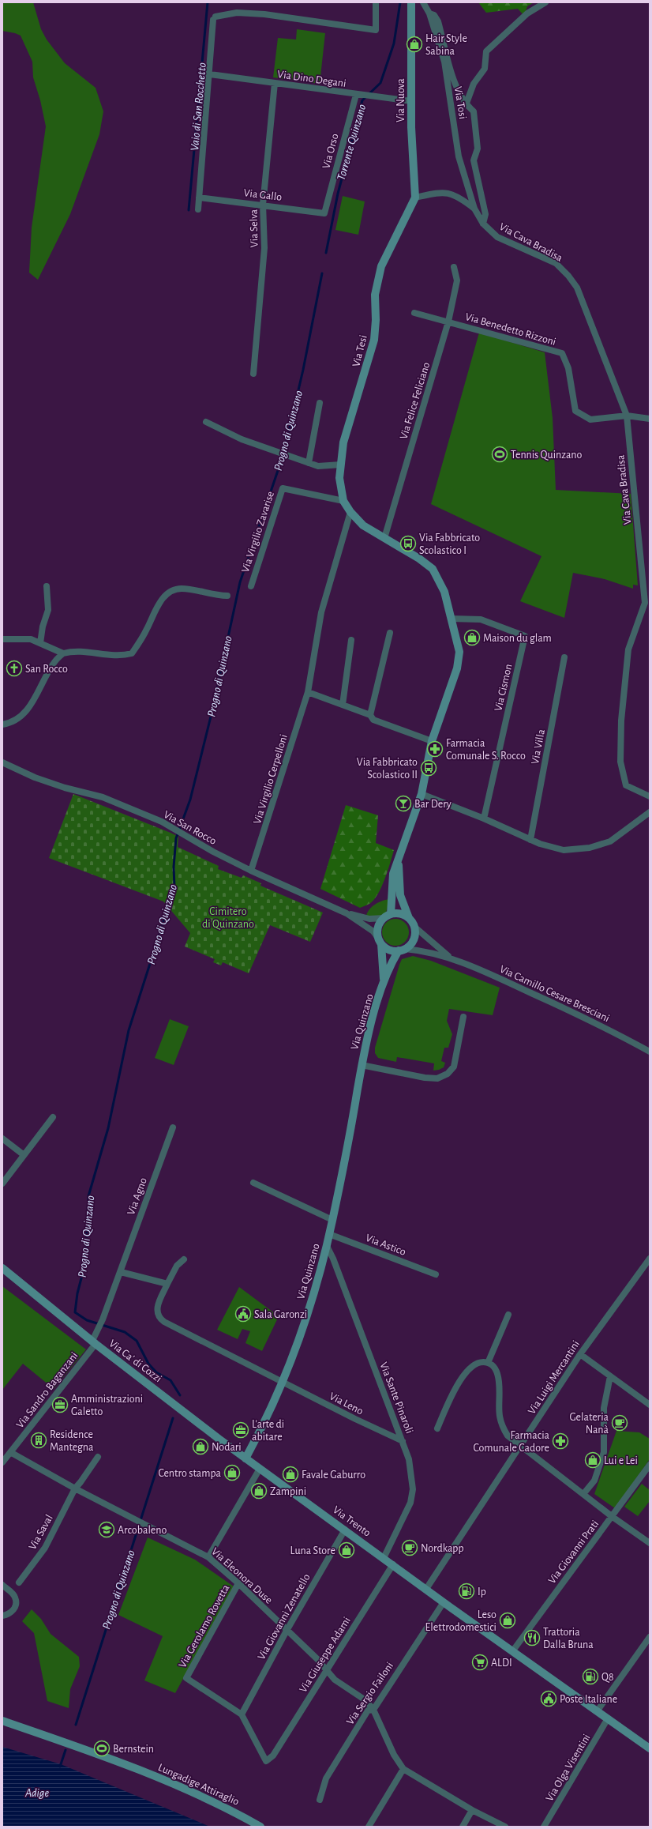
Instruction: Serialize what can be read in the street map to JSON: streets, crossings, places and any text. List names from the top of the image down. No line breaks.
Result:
{"streets":{"street":["Via Dino Degani","Via Nuova","Via Tosi","Via Orso","Via Gallo","Via Selva","Via Cava Bradisa","Via Benedetto Rizzoni","Via Tesi","Via Felice Feliciano","Via Virgilio Zavarise","Via Cismon","Via Villa","Via Virgilio Cerpelloni","Via San Rocco","Via Camillo Cesare Bresciani","Via Quinzano","Via Agno","Via Astico","Via Ca' di Cozzi","Via Luigi Mercantini","Via Sandro Baganzani","Via Sante Pinaroli","Via Leno","Via Trento","Via Saval","Via Giovanni Prati","Via Eleonora Duse","Via Giovanni Zenatello","Via Gerolamo Rovetta","Via Giuseppe Adami","Via Sergio Failoni","Via Olga Visentini","Lungadige Attiraglio"]},"crossings":[["Via Dino Degani","Via Nuova"],["Via Dino Degani","Via Orso"],["Via Dino Degani","Via Selva"],["Via Nuova","Via Tosi"],["Via Nuova","Via Tesi"],["Via Tosi","Via Cava Bradisa"],["Via Tosi","Via Tesi"],["Via Orso","Via Gallo"],["Via Gallo","Via Selva"],["Via Cava Bradisa","Via Benedetto Rizzoni"],["Via Benedetto Rizzoni","Via Felice Feliciano"],["Via Tesi","Via Felice Feliciano"],["Via Tesi","Via Virgilio Zavarise"],["Via Tesi","Via Cismon"],["Via Tesi","Via Virgilio Cerpelloni"],["Via Virgilio Cerpelloni","Via San Rocco"],["Via San Rocco","Via Camillo Cesare Bresciani"],["Via San Rocco","Via Quinzano"],["Via Camillo Cesare Bresciani","Via Quinzano"],["Via Quinzano","Via Astico"],["Via Quinzano","Via Ca' di Cozzi"],["Via Quinzano","Via Sante Pinaroli"],["Via Quinzano","Via Leno"],["Via Quinzano","Via Trento"],["Via Agno","Via Ca' di Cozzi"],["Via Agno","Via Sandro Baganzani"],["Via Ca' di Cozzi","Via Sandro Baganzani"],["Via Ca' di Cozzi","Via Trento"],["Via Luigi Mercantini","Via Trento"],["Via Sandro Baganzani","Via Eleonora Duse"],["Via Sante Pinaroli","Via Leno"],["Via Sante Pinaroli","Via Trento"],["Via Trento","Via Giovanni Prati"],["Via Trento","Via Giovanni Zenatello"],["Via Trento","Via Giuseppe Adami"],["Via Trento","Via Sergio Failoni"],["Via Trento","Via Olga Visentini"],["Via Saval","Via Eleonora Duse"],["Via Eleonora Duse","Via Giovanni Zenatello"],["Via Eleonora Duse","Via Gerolamo Rovetta"],["Via Eleonora Duse","Via Giuseppe Adami"],["Via Eleonora Duse","Via Sergio Failoni"],["Via Giovanni Zenatello","Via Gerolamo Rovetta"],["Via Giovanni Zenatello","Via Giuseppe Adami"],["Via Gerolamo Rovetta","Via Giuseppe Adami"]],"water":["Vaio di San Rocchetto","Torrente Quinzano","Progno di Quinzano","Adige"],"parks":["Cimitero di Quinzano"],"places":{"shop":["Hair Style Sabina","Maison du glam","Nodari","Lui e Lei","Centro stampa","Favale Gaburro","Zampini","Luna Store","Leso Elettrodomestici"],"sports":["Tennis Quinzano","Bernstein"],"bus stop":["Via Fabbricato Scolastico I","Via Fabbricato Scolastico II"],"church":["San Rocco"],"pharmacy":["Farmacia Comunale S. Rocco","Farmacia Comunale Cadore"],"bar":["Bar Dery"],"public building":["Sala Garonzi","Poste Italiane"],"office":["Amministrazioni Galetto","L'arte di abitare"],"cafe":["Gelateria Nanà","Nordkapp"],"building":["Residence Mantegna"],"school or university":["Arcobaleno"],"fuel station":["Ip","Q8"],"restaurant":["Trattoria Dalla Bruna"],"supermarket":["ALDI"]}}
